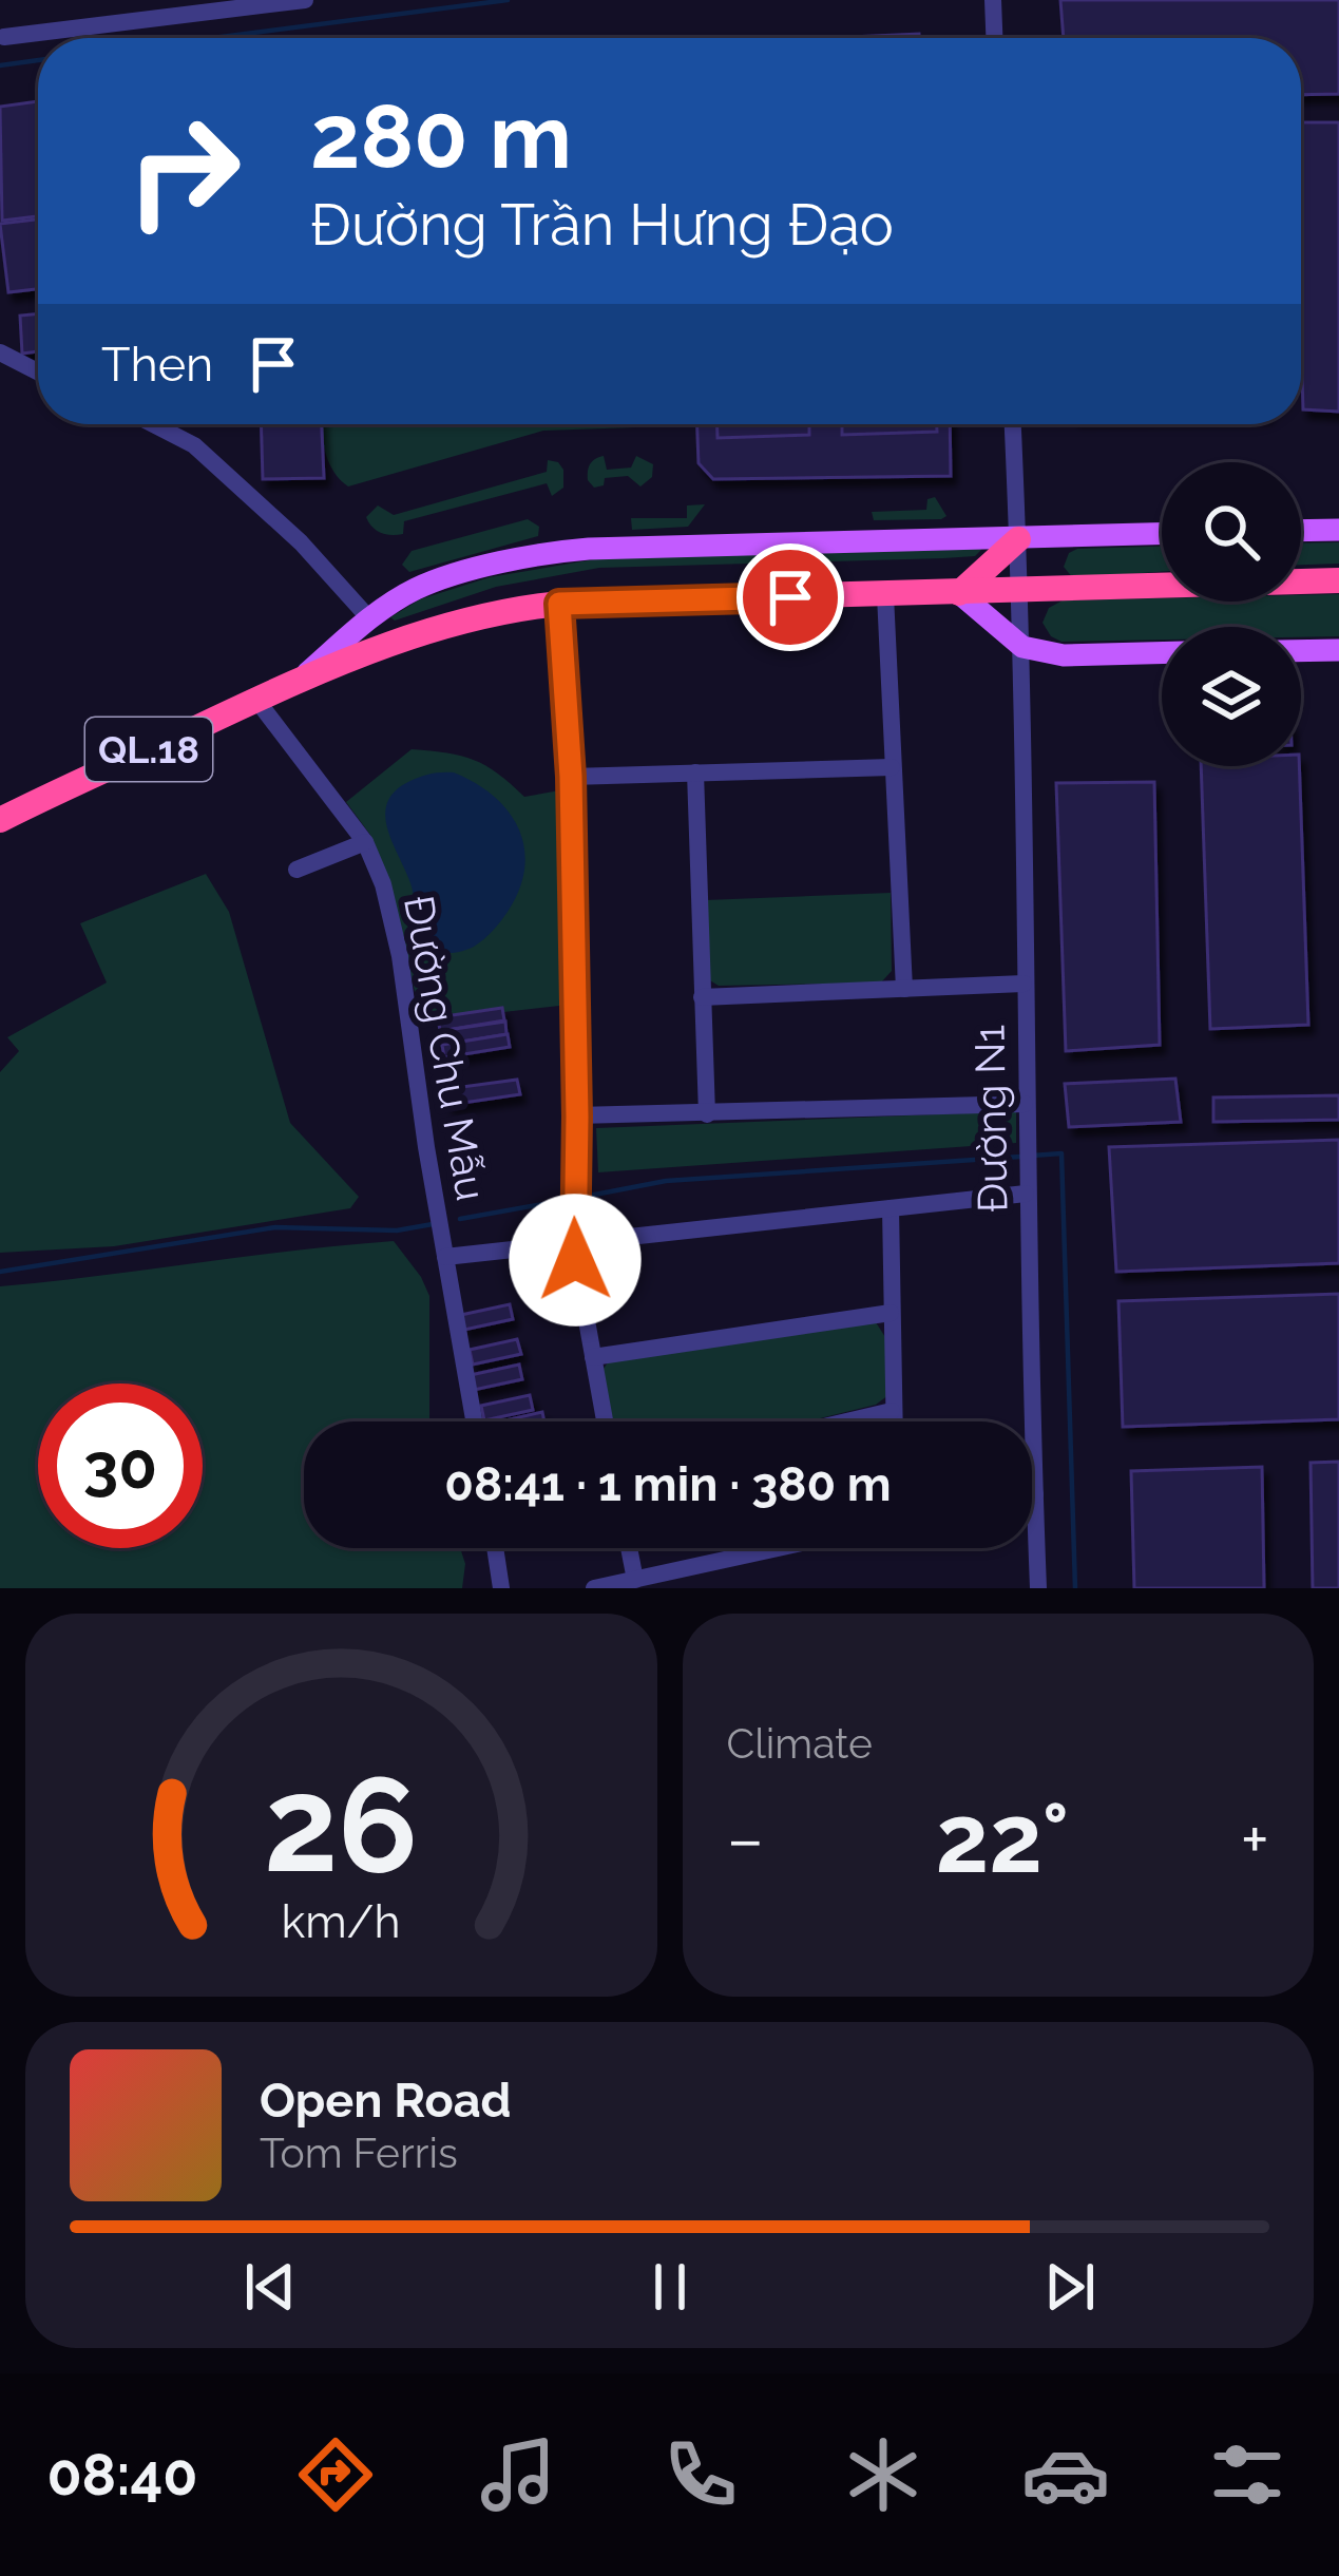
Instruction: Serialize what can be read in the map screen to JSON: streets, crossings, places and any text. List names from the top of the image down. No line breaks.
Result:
{"streets":{"highway":["QL.18"],"street":["Đường Chu Mẫu","Đường N1"]},"crossings":[["QL.18","Đường Chu Mẫu"],["QL.18","Đường N1"]],"page":{"turn":["280 m","Đường Trần Hưng Đạo"],"then":"Then","limit":"30","trip":"08:41 · 1 min · 380 m","tile":"Climate","heat":["−","22°","+"],"song":["Open Road","Tom Ferris"],"tabs":"08:40","gauge":["26","km/h"]}}
